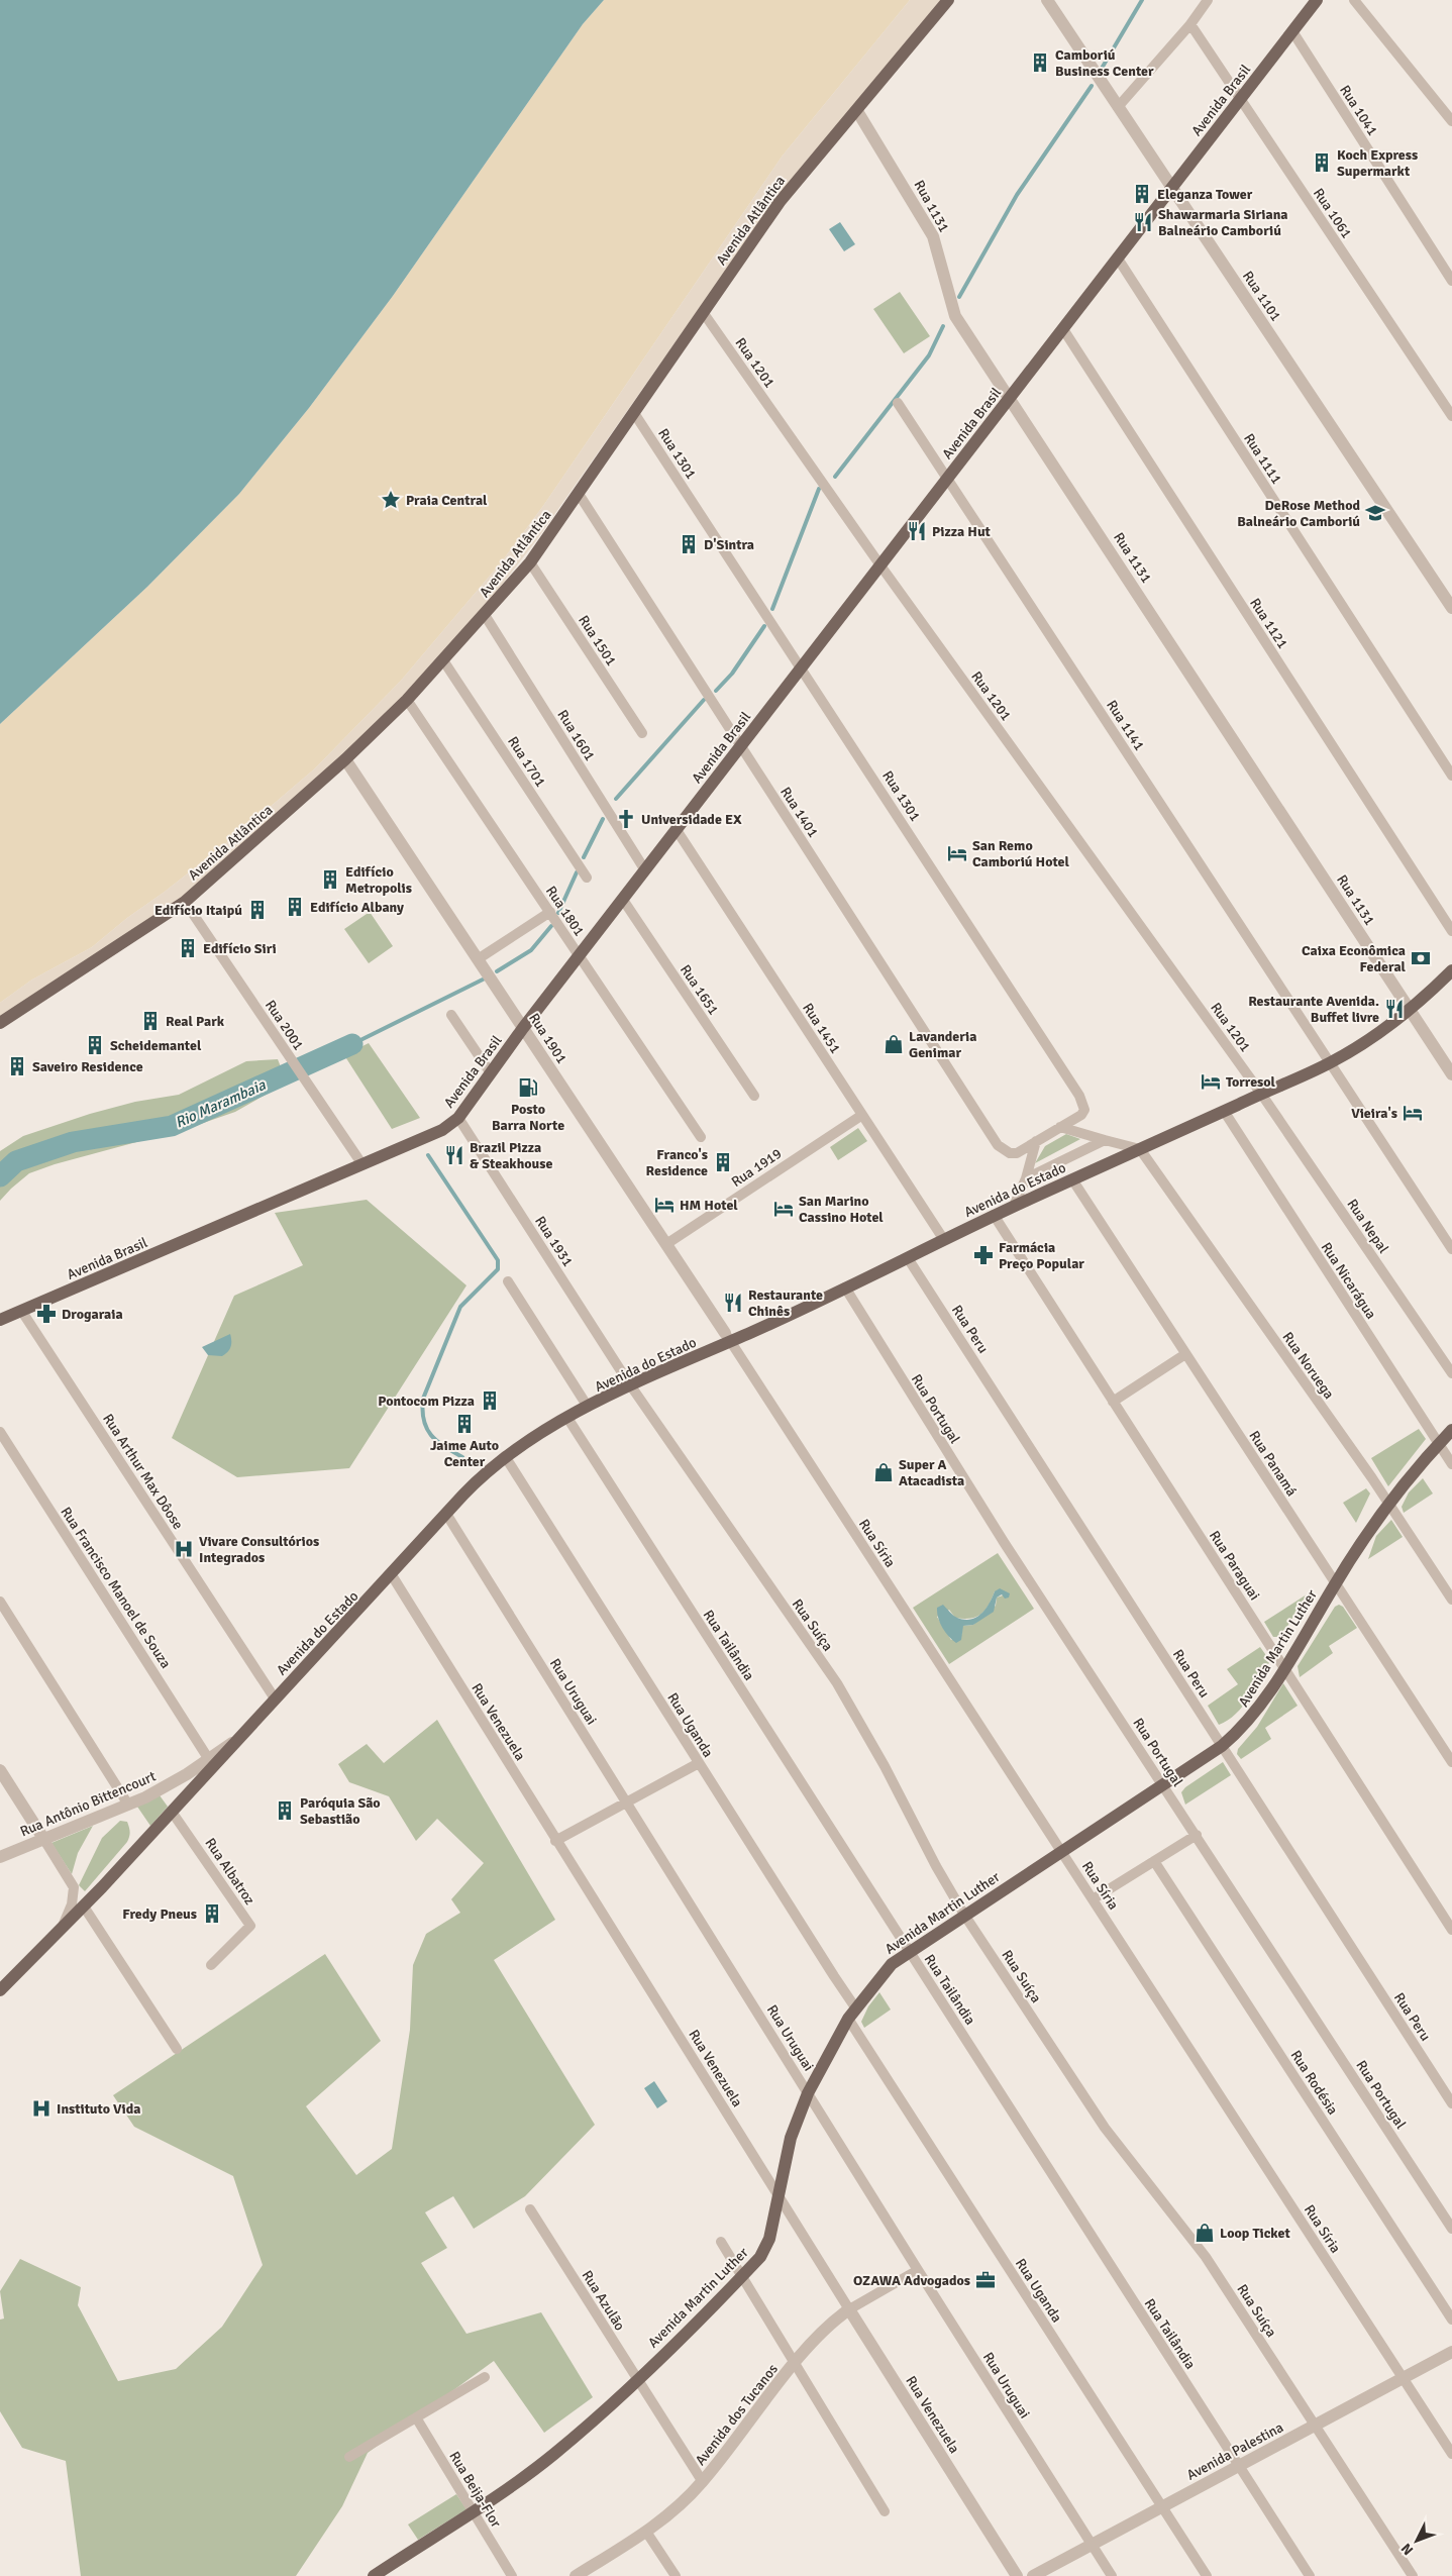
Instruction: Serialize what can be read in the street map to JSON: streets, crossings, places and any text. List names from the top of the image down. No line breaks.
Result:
{"streets":{"main road":["Avenida Brasil","Avenida Atlântica","Avenida do Estado","Avenida Martin Luther"],"street":["Rua 1041","Rua 1131","Rua 1061","Rua 1101","Rua 1201","Rua 1301","Rua 1111","Rua 1121","Rua 1501","Rua 1141","Rua 1601","Rua 1701","Rua 1401","Rua 1801","Rua 1651","Rua 2001","Rua 1451","Rua 1901","Rua 1919","Rua Nepal","Rua 1931","Rua Nicarágua","Rua Peru","Rua Noruega","Rua Portugal","Rua Panamá","Rua Arthur Max Dôose","Rua Síria","Rua Paraguai","Rua Francisco Manoel de Souza","Rua Suíça","Rua Tailândia","Rua Uruguai","Rua Venezuela","Rua Uganda","Rua Antônio Bittencourt","Rua Albatroz","Rua Rodésia","Rua Azulão","Avenida dos Tucanos","Avenida Palestina","Rua Beija-Flor"]},"crossings":[["Avenida Brasil","Rua 1041"],["Avenida Brasil","Rua 1131"],["Avenida Brasil","Rua 1061"],["Avenida Brasil","Rua 1101"],["Avenida Brasil","Rua 1201"],["Avenida Brasil","Rua 1301"],["Avenida Brasil","Rua 1111"],["Avenida Brasil","Rua 1121"],["Avenida Brasil","Rua 1141"],["Avenida Brasil","Rua 1601"],["Avenida Brasil","Rua 1401"],["Avenida Brasil","Rua 1801"],["Avenida Brasil","Rua 1651"],["Avenida Brasil","Rua 2001"],["Avenida Brasil","Rua 1451"],["Avenida Brasil","Rua 1901"],["Avenida Brasil","Rua 1931"],["Avenida Brasil","Rua Arthur Max Dôose"],["Rua 1131","Avenida Atlântica"],["Rua 1131","Avenida do Estado"],["Avenida Atlântica","Rua 1201"],["Avenida Atlântica","Rua 1301"],["Avenida Atlântica","Rua 1501"],["Avenida Atlântica","Rua 1601"],["Avenida Atlântica","Rua 1701"],["Avenida Atlântica","Rua 1401"],["Avenida Atlântica","Rua 1801"],["Avenida Atlântica","Rua 2001"],["Avenida Atlântica","Rua 1901"],["Rua 1201","Avenida do Estado"],["Rua 1201","Rua Nepal"],["Rua 1301","Rua 1401"],["Rua 1141","Avenida do Estado"],["Rua 1451","Rua 1919"],["Rua 1451","Avenida do Estado"],["Rua 1901","Rua 1919"],["Rua 1901","Avenida do Estado"],["Rua 1901","Rua Síria"],["Avenida do Estado","Rua Nepal"],["Avenida do Estado","Rua 1931"],["Avenida do Estado","Rua Nicarágua"],["Avenida do Estado","Rua Peru"],["Avenida do Estado","Rua Noruega"],["Avenida do Estado","Rua Portugal"],["Avenida do Estado","Rua Panamá"],["Avenida do Estado","Rua Arthur Max Dôose"],["Avenida do Estado","Rua Síria"],["Avenida do Estado","Rua Paraguai"],["Avenida do Estado","Rua Suíça"],["Avenida do Estado","Rua Tailândia"],["Avenida do Estado","Rua Uruguai"],["Avenida do Estado","Rua Venezuela"],["Avenida do Estado","Rua Uganda"],["Avenida do Estado","Rua Antônio Bittencourt"],["Avenida do Estado","Rua Albatroz"],["Rua 1931","Rua Suíça"],["Rua Nicarágua","Avenida Martin Luther"],["Rua Peru","Avenida Martin Luther"],["Rua Noruega","Avenida Martin Luther"],["Rua Portugal","Avenida Martin Luther"],["Rua Panamá","Avenida Martin Luther"],["Rua Síria","Avenida Martin Luther"],["Rua Síria","Avenida Palestina"],["Rua Paraguai","Avenida Martin Luther"],["Rua Francisco Manoel de Souza","Rua Antônio Bittencourt"],["Rua Suíça","Avenida Martin Luther"],["Rua Suíça","Avenida Palestina"],["Rua Tailândia","Avenida Martin Luther"],["Rua Tailândia","Avenida Palestina"],["Avenida Martin Luther","Rua Uruguai"],["Avenida Martin Luther","Rua Venezuela"],["Avenida Martin Luther","Rua Uganda"],["Avenida Martin Luther","Rua Azulão"],["Avenida Martin Luther","Rua Beija-Flor"],["Rua Uruguai","Avenida dos Tucanos"],["Rua Uruguai","Avenida Palestina"],["Rua Venezuela","Avenida dos Tucanos"],["Rua Uganda","Avenida Palestina"],["Rua Azulão","Avenida dos Tucanos"]],"water":["Rio Marambaia"],"places":{"building":["Camboriú Business Center","Koch Express Supermarkt","Eleganza Tower","D'Sintra","Edifício Metropolis","Edifício Albany","Edifício Itaipú","Edifício Siri","Real Park","Scheidemantel","Saveiro Residence","Franco's Residence","Pontocom Pizza","Jaime Auto Center","Paróquia São Sebastião","Fredy Pneus"],"restaurant":["Shawarmaria Siriana Balneário Camboriú","Pizza Hut","Restaurante Avenida. Buffet livre","Brazil Pizza & Steakhouse","Restaurante Chinês"],"place":["Praia Central"],"school or university":["DeRose Method Balneário Camboriú"],"church":["Universidade EX"],"hotel":["San Remo Camboriú Hotel","Torresol","Vieira's","HM Hotel","San Marino Cassino Hotel"],"bank":["Caixa Econômica Federal"],"shop":["Lavanderia Genimar","Super A Atacadista","Loop Ticket"],"fuel station":["Posto Barra Norte"],"pharmacy":["Farmácia Preço Popular","Drogaraia"],"hospital":["Vivare Consultórios Integrados","Instituto Vida"],"office":["OZAWA Advogados"]},"north":"bottom left"}
